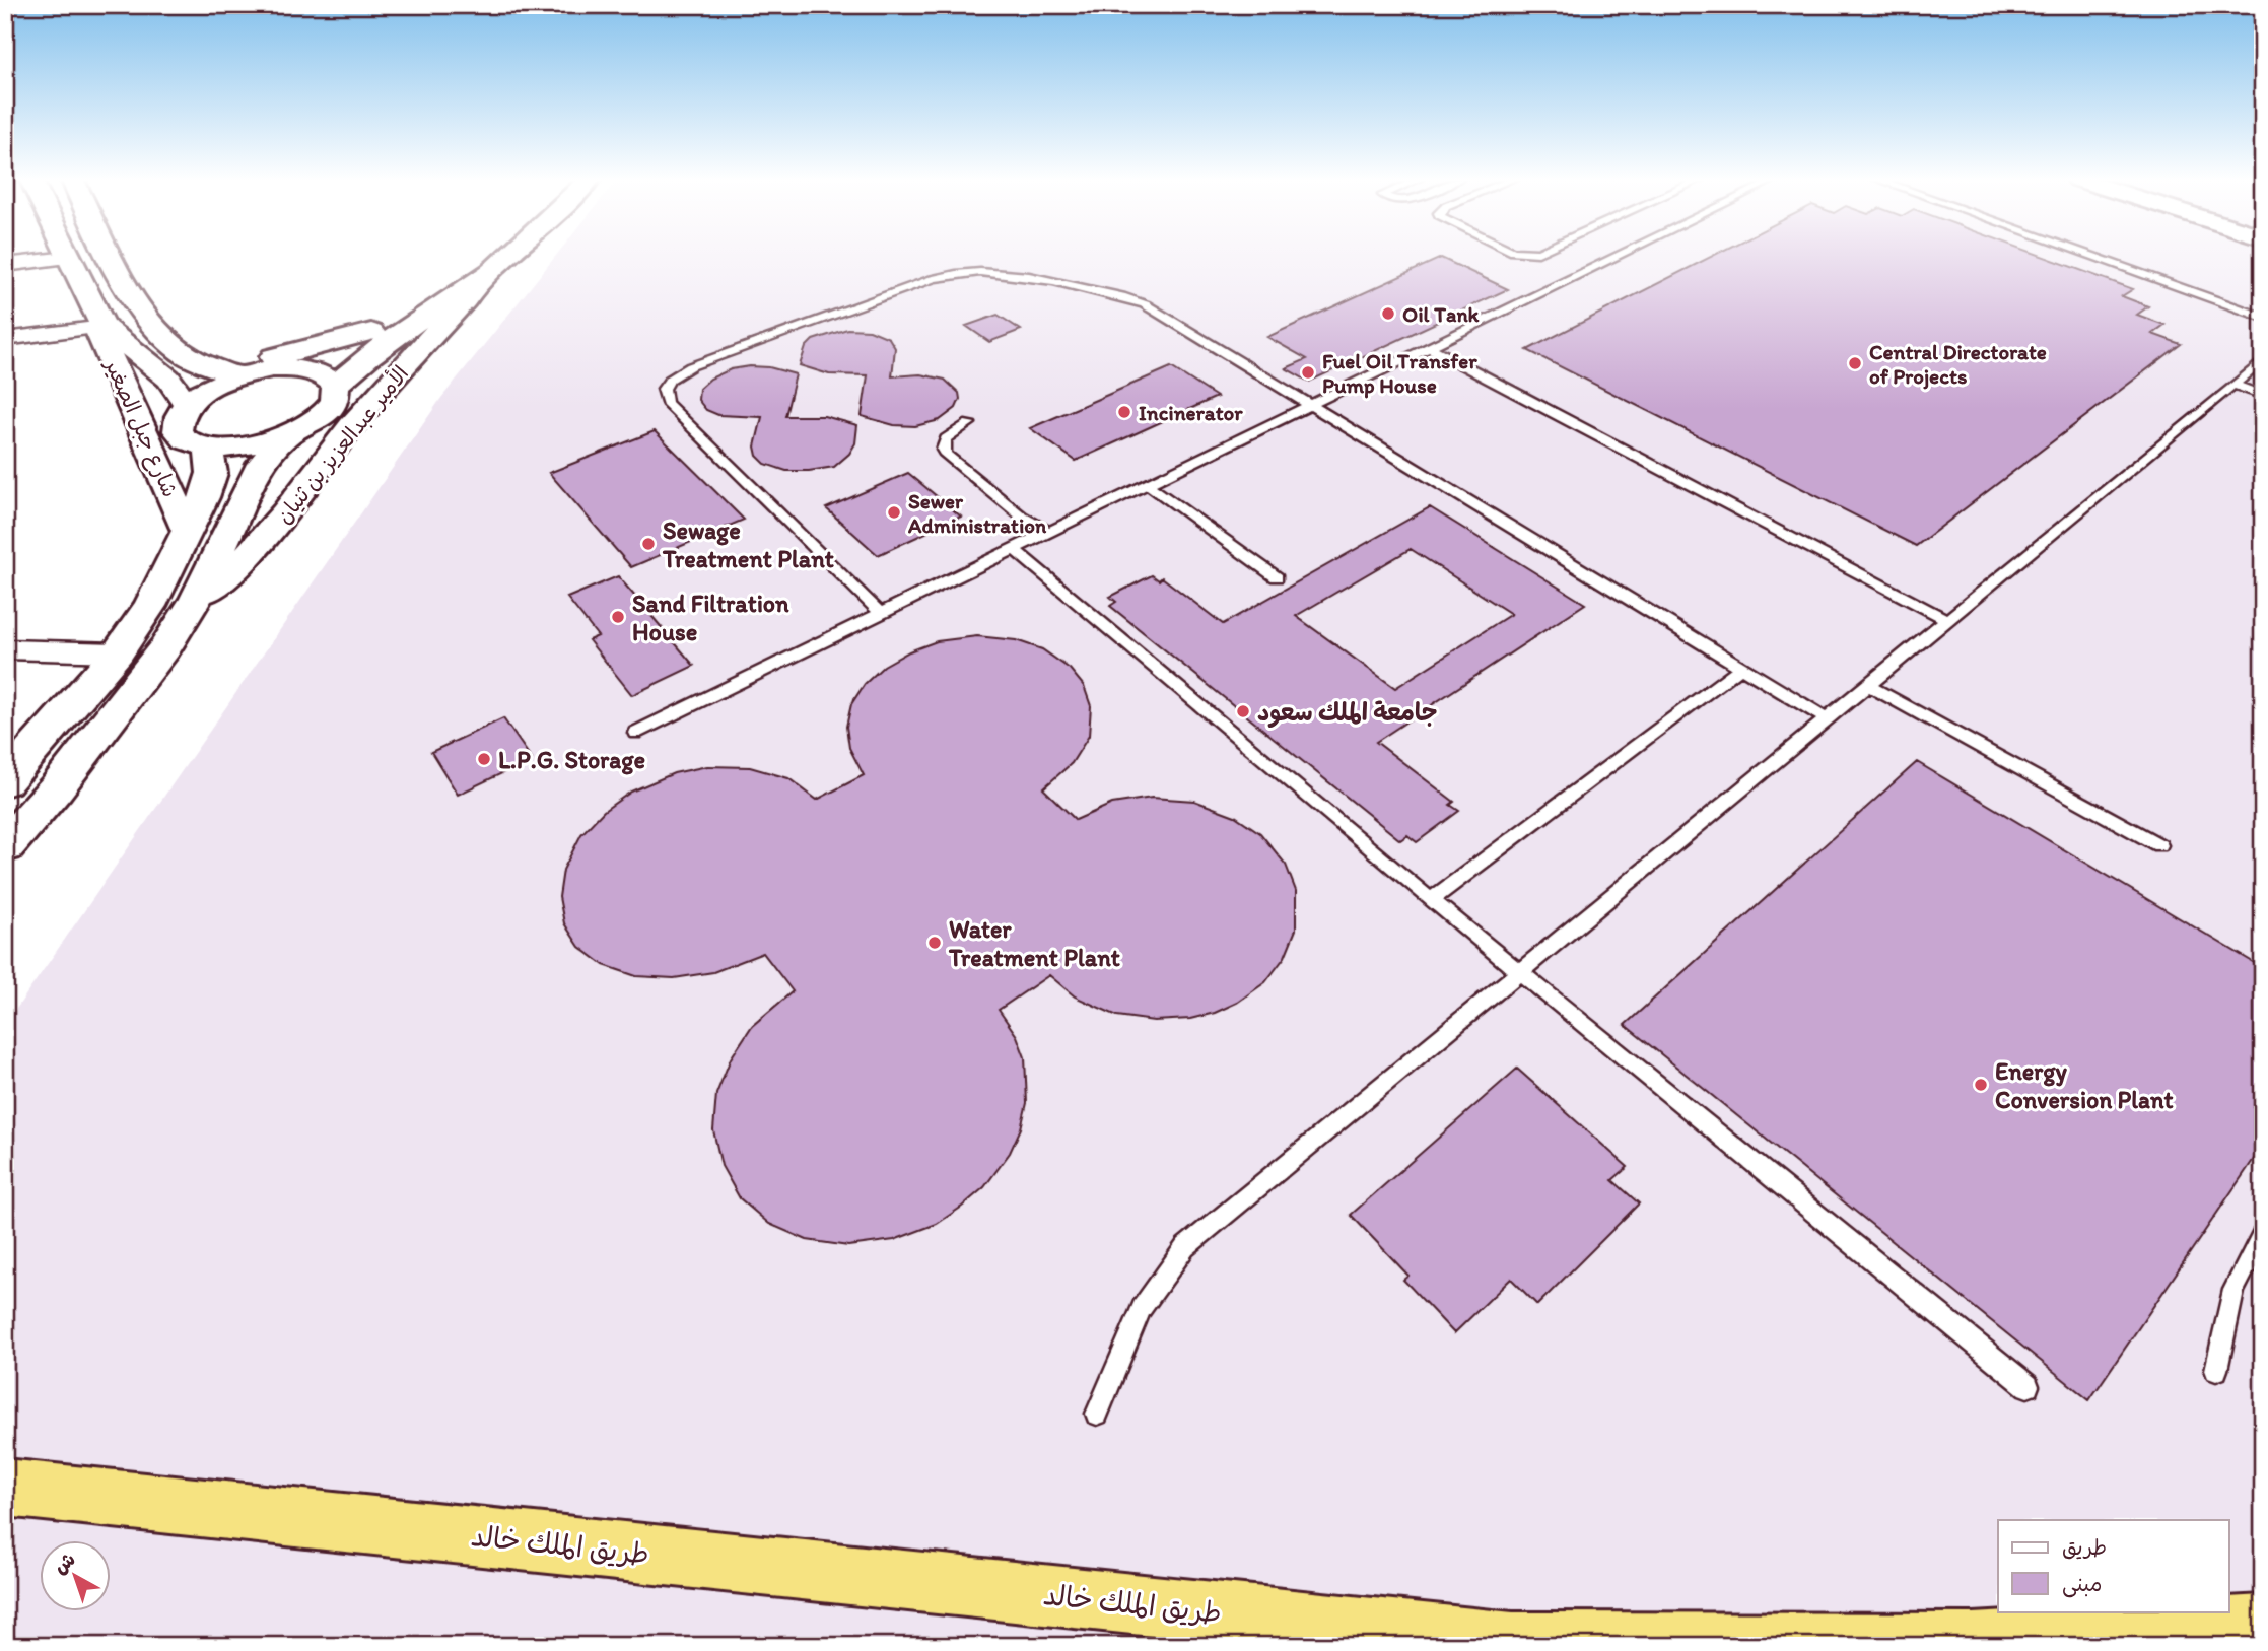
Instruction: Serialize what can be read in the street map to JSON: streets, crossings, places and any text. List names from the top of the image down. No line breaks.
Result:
{"streets":{"highway":["طريق الملك خالد"],"street":["شارع جبل الصغير","الأمير عبدالعزيز بن ثنيان"]},"places":["Oil Tank","Central Directorate of Projects","Fuel Oil Transfer Pump House","Incinerator","Sewer Administration","Sewage Treatment Plant","Sand Filtration House","جامعة الملك سعود","L.P.G. Storage","Water Treatment Plant","Energy Conversion Plant"],"legend":["طريق","مبنى"],"north":"top left"}
